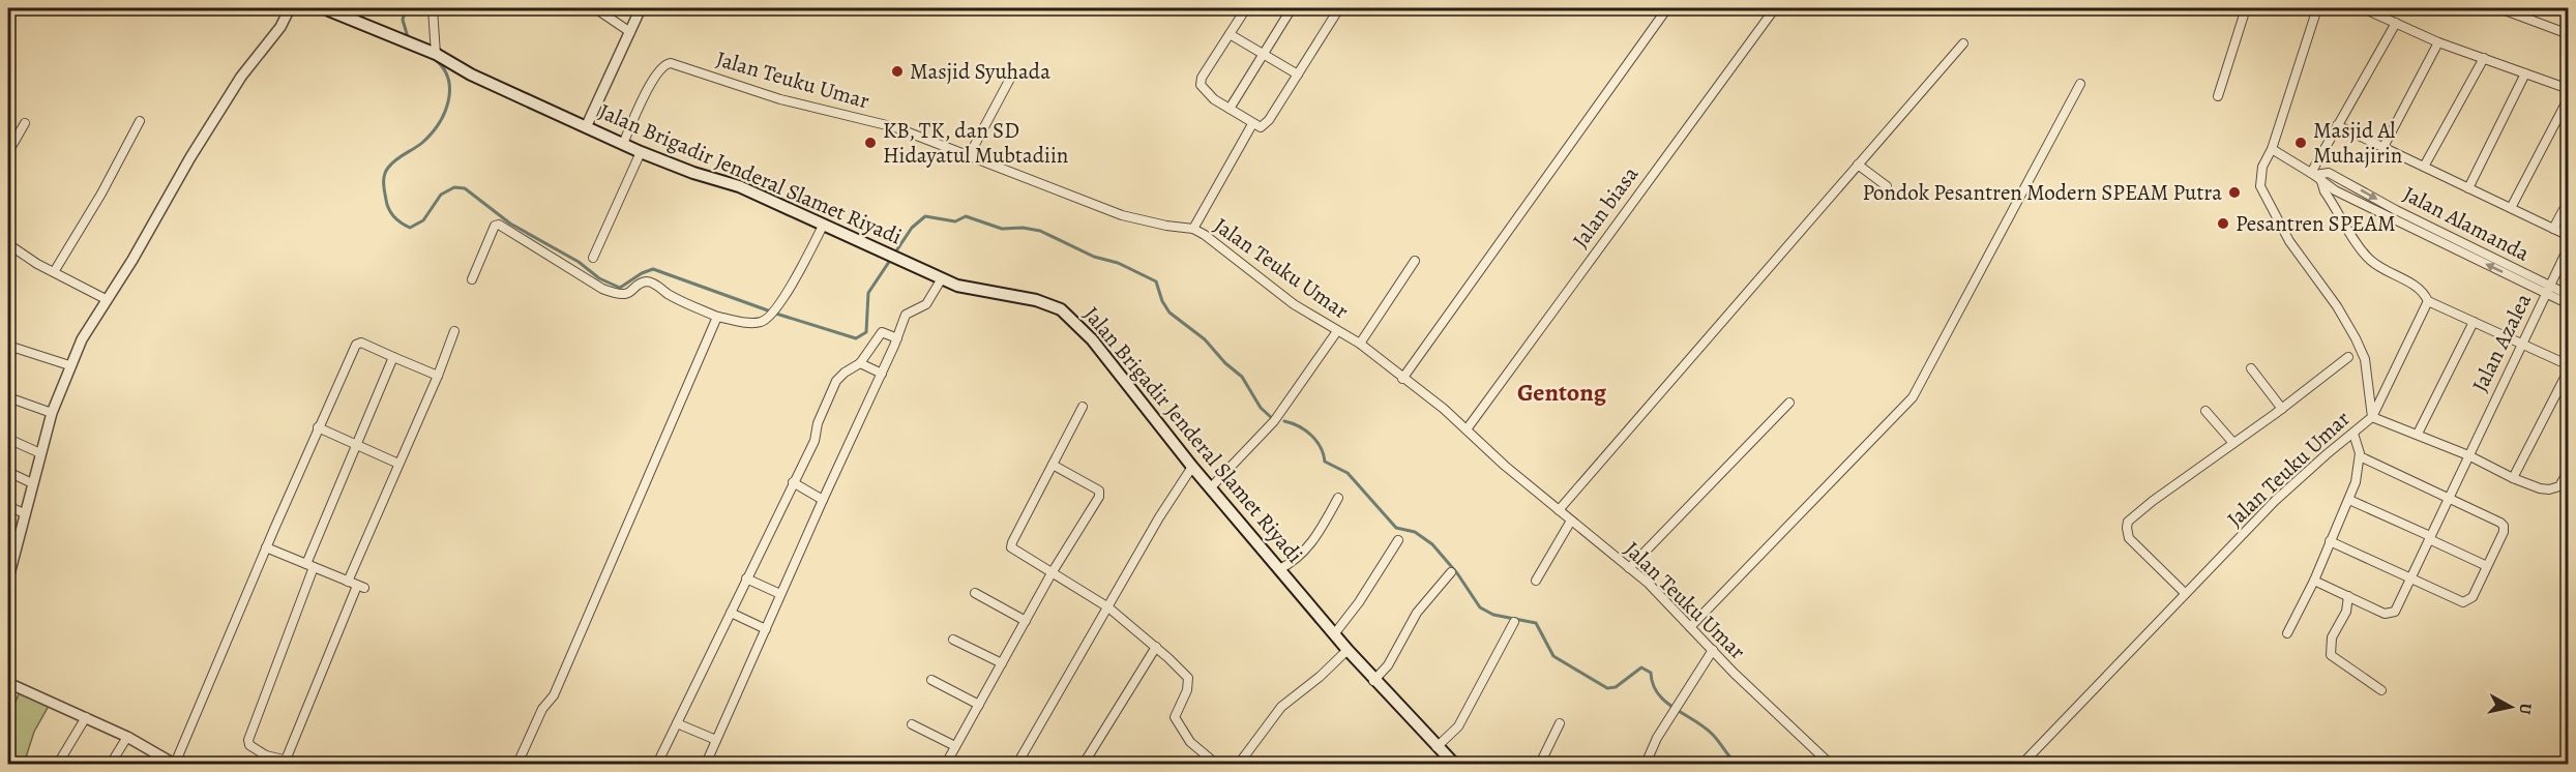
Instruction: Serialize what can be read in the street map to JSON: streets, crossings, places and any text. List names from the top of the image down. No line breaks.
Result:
{"streets":{"main road":["Jalan Brigadir Jenderal Slamet Riyadi"],"street":["Jalan Teuku Umar","Jalan biasa","Jalan Alamanda","Jalan Azalea"]},"crossings":[["Jalan Teuku Umar","Jalan Brigadir Jenderal Slamet Riyadi"],["Jalan Teuku Umar","Jalan biasa"],["Jalan Alamanda","Jalan Azalea"]],"districts":["Gentong"],"places":["Masjid Syuhada","KB, TK, dan SD Hidayatul Mubtadiin","Masjid Al Muhajirin","Pondok Pesantren Modern SPEAM Putra","Pesantren SPEAM"],"north":"right"}
